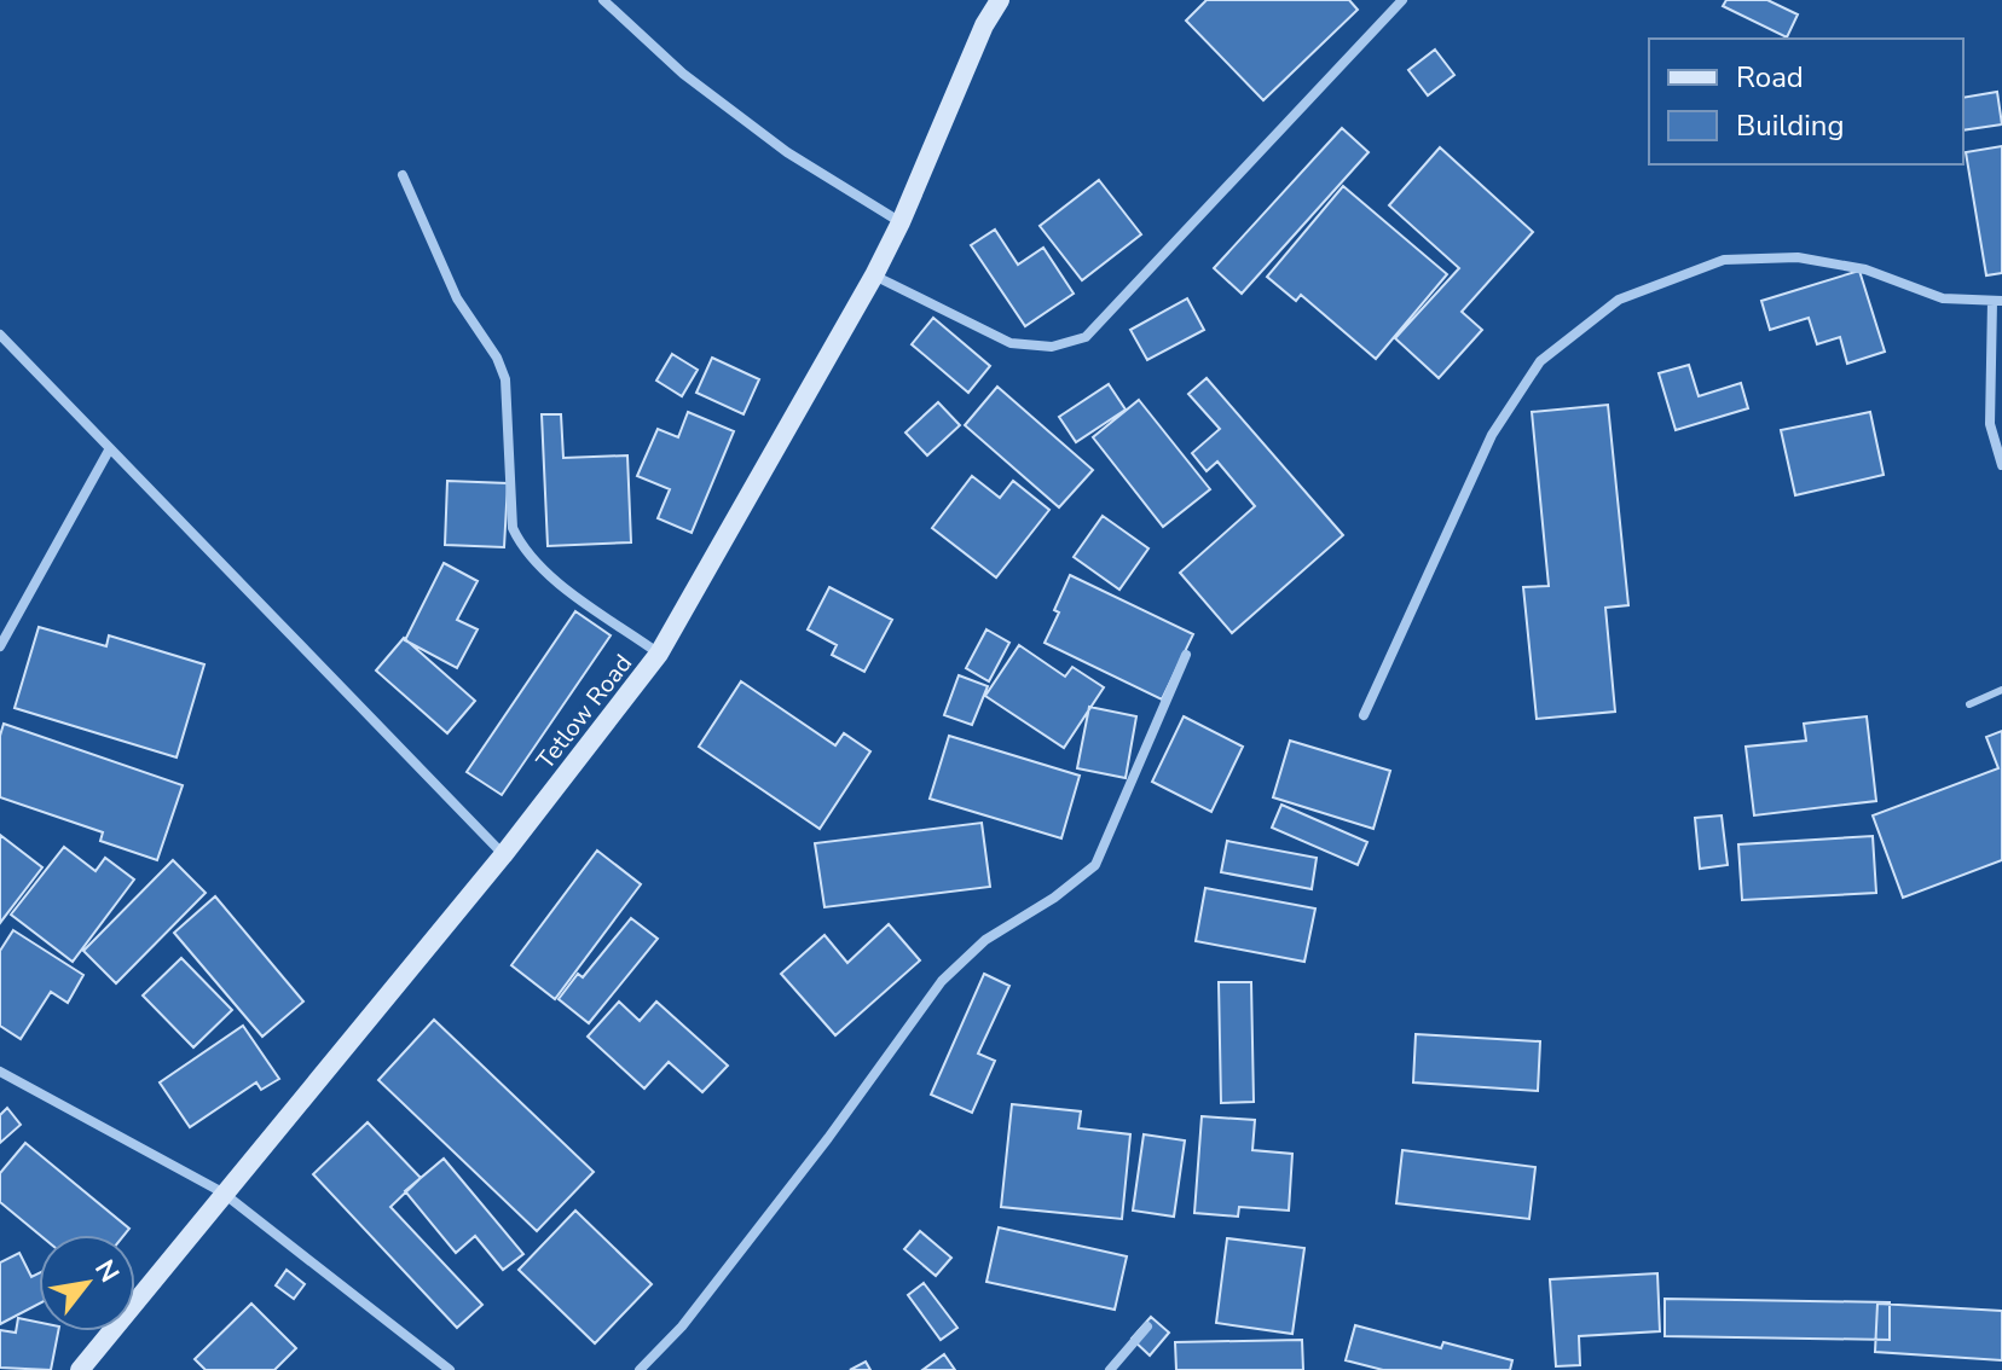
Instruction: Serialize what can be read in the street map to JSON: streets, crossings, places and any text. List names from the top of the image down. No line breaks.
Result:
{"streets":{"street":["Tetlow Road"]},"legend":["Road","Building"],"north":"top right"}
